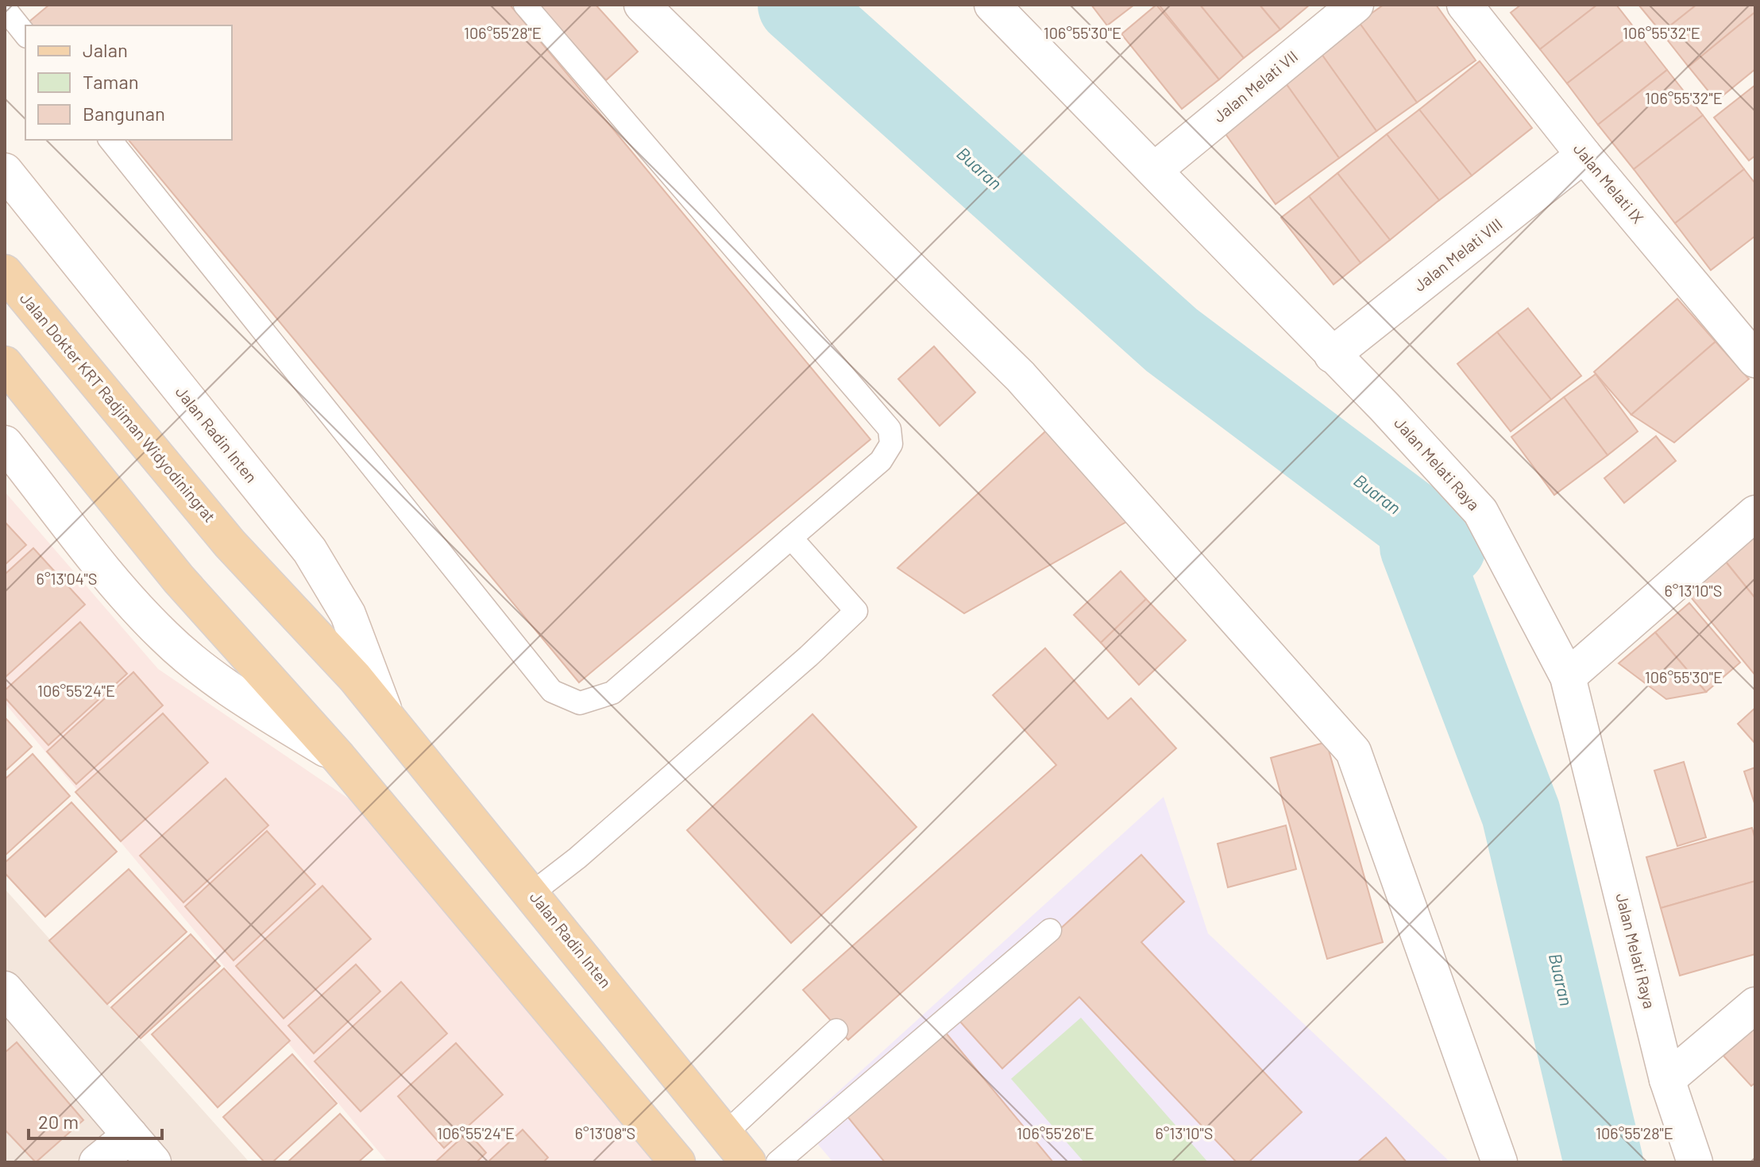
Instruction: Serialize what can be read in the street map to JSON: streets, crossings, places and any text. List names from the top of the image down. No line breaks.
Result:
{"streets":{"main road":["Jalan Dokter KRT Radjiman Widyodiningrat","Jalan Radin Inten"],"street":["Jalan Melati VII","Jalan Melati IX","Jalan Melati VIII","Jalan Melati Raya"]},"crossings":[["Jalan Melati VII","Jalan Melati Raya"],["Jalan Melati IX","Jalan Melati VIII"],["Jalan Melati VIII","Jalan Melati Raya"],["Jalan Dokter KRT Radjiman Widyodiningrat","Jalan Radin Inten"]],"water":["Buaran"],"legend":["Jalan","Taman","Bangunan"],"scale_bar":"20 m","coordinates":["106°55'30\"E","106°55'28\"E","106°55'32\"E","6°13'04\"S","6°13'10\"S","106°55'24\"E","6°13'08\"S","106°55'26\"E"]}
